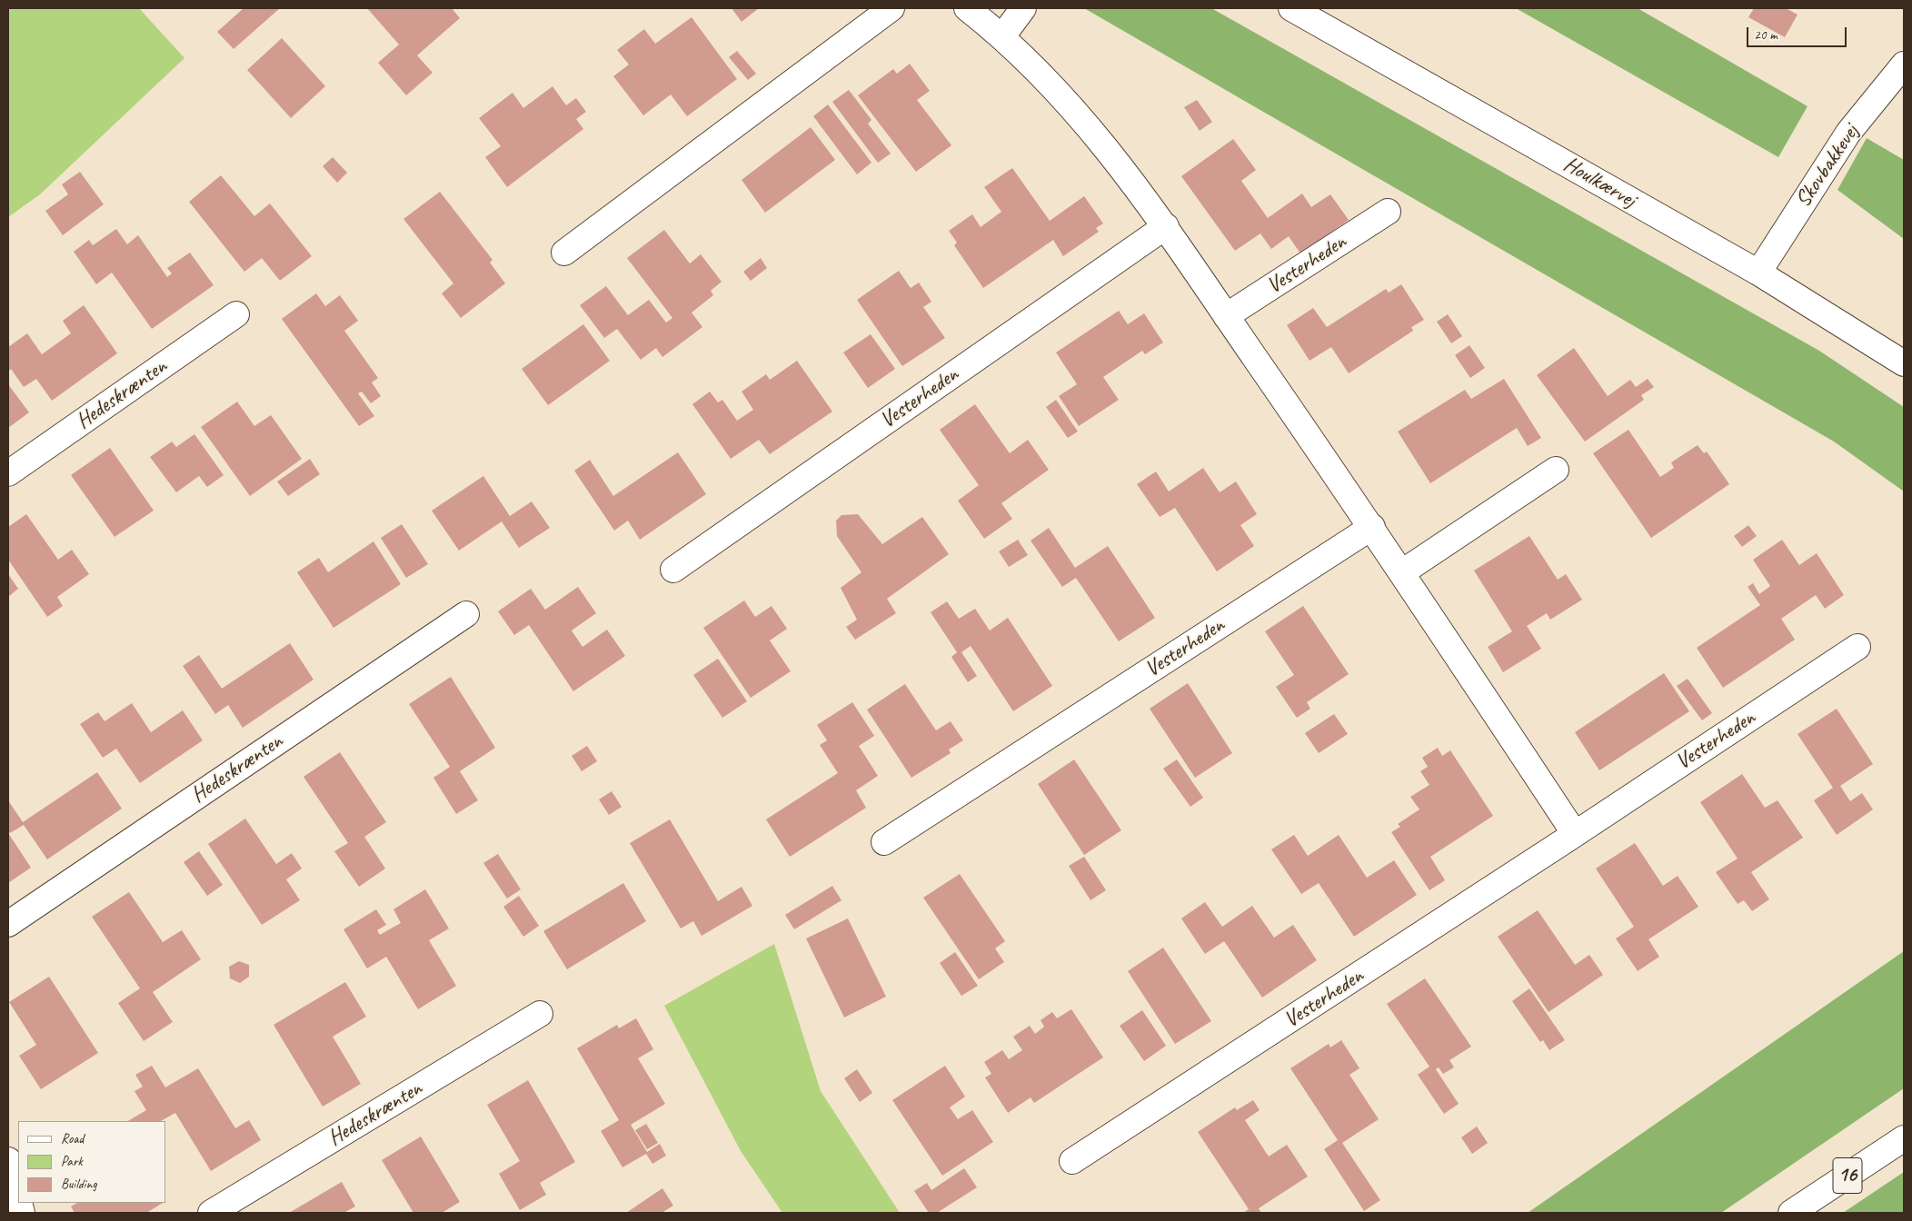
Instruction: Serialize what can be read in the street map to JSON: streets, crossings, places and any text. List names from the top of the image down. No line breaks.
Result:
{"streets":{"street":["Skovbakkevej","Houlkærvej","Vesterheden","Hedeskrænten","16"]},"crossings":[["Skovbakkevej","Houlkærvej"]],"legend":["Road","Park","Building"],"scale_bar":"20 m"}
